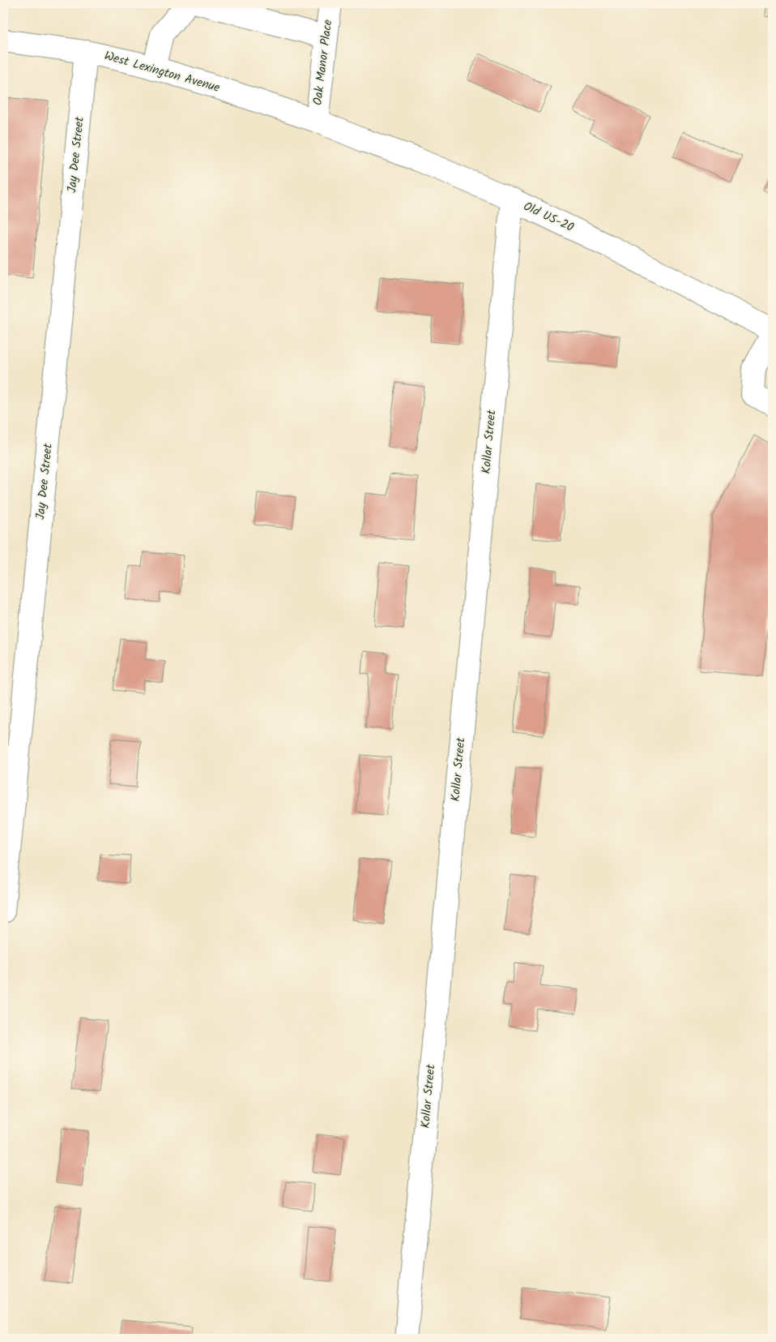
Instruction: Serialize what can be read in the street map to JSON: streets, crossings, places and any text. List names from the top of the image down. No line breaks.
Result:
{"streets":{"street":["Oak Manor Place","West Lexington Avenue","Jay Dee Street","Old US-20","Kollar Street"]},"crossings":[["Oak Manor Place","West Lexington Avenue"],["Oak Manor Place","Old US-20"],["West Lexington Avenue","Jay Dee Street"],["West Lexington Avenue","Old US-20"],["Old US-20","Kollar Street"]]}
